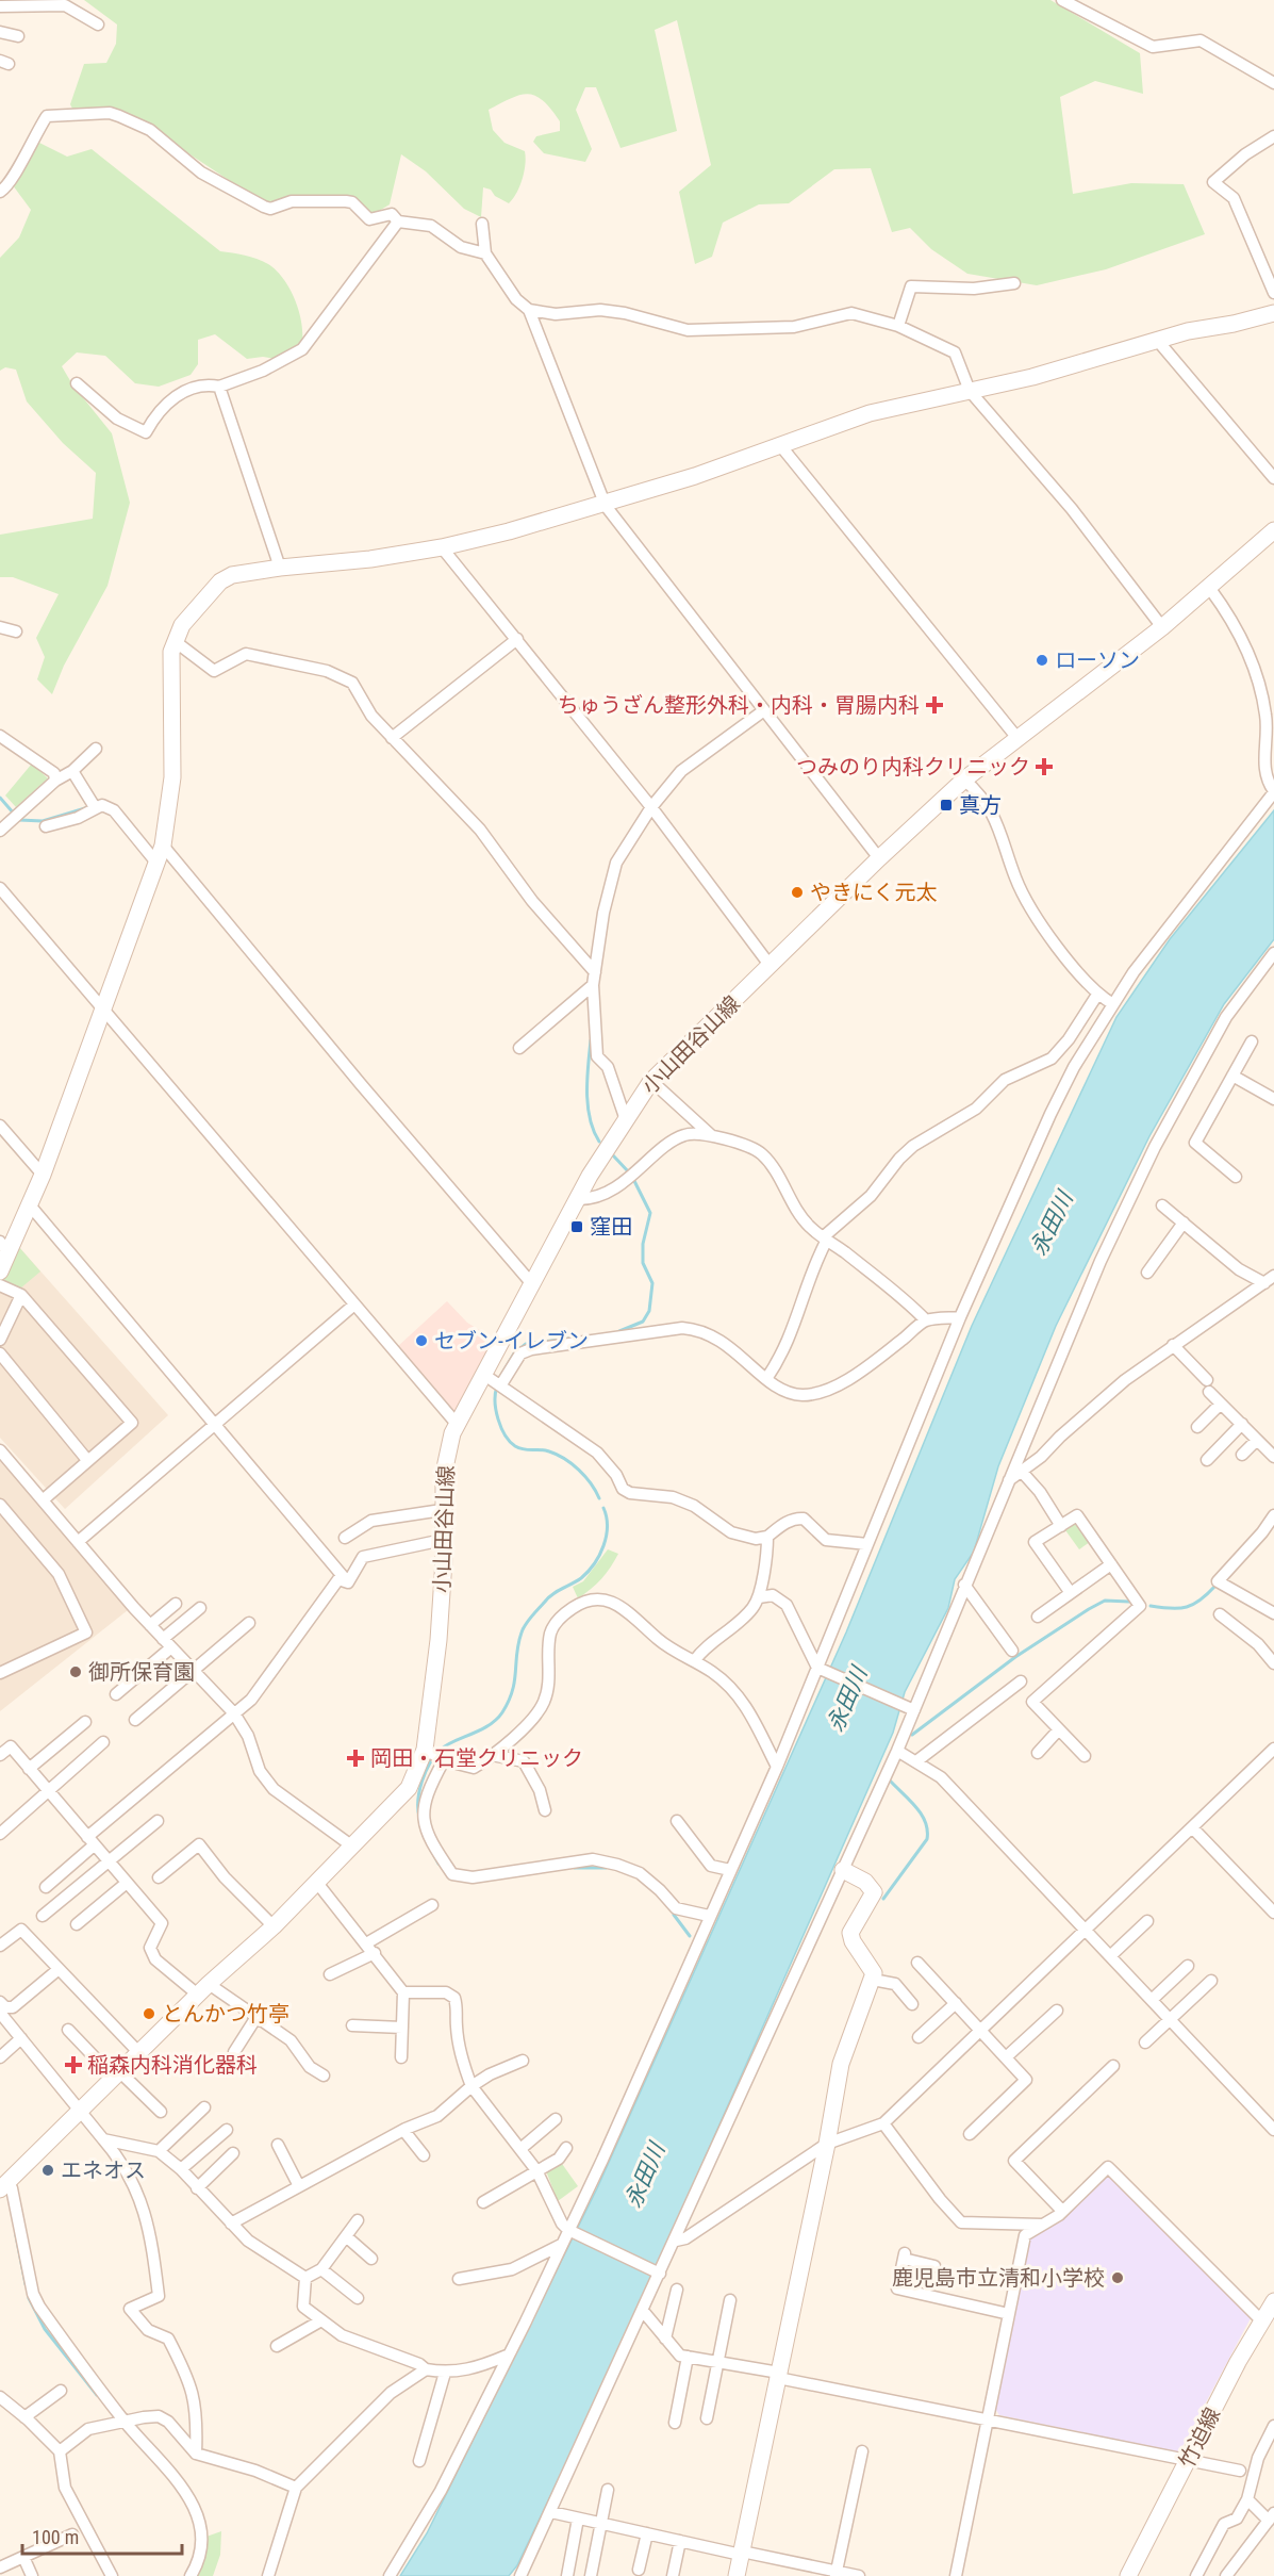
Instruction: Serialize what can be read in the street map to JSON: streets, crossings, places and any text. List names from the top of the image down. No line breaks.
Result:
{"streets":{"street":["小山田谷山線","竹迫線"]},"water":["永田川"],"places":{"other":["ローソン","やきにく元太","セブン-イレブン","御所保育園","とんかつ竹亭","エネオス","鹿児島市立清和小学校"],"health":["ちゅうざん整形外科・内科・胃腸内科","つみのり内科クリニック","岡田・石堂クリニック","稲森内科消化器科"],"transit":["真方","窪田"]},"scale_bar":"100 m"}
